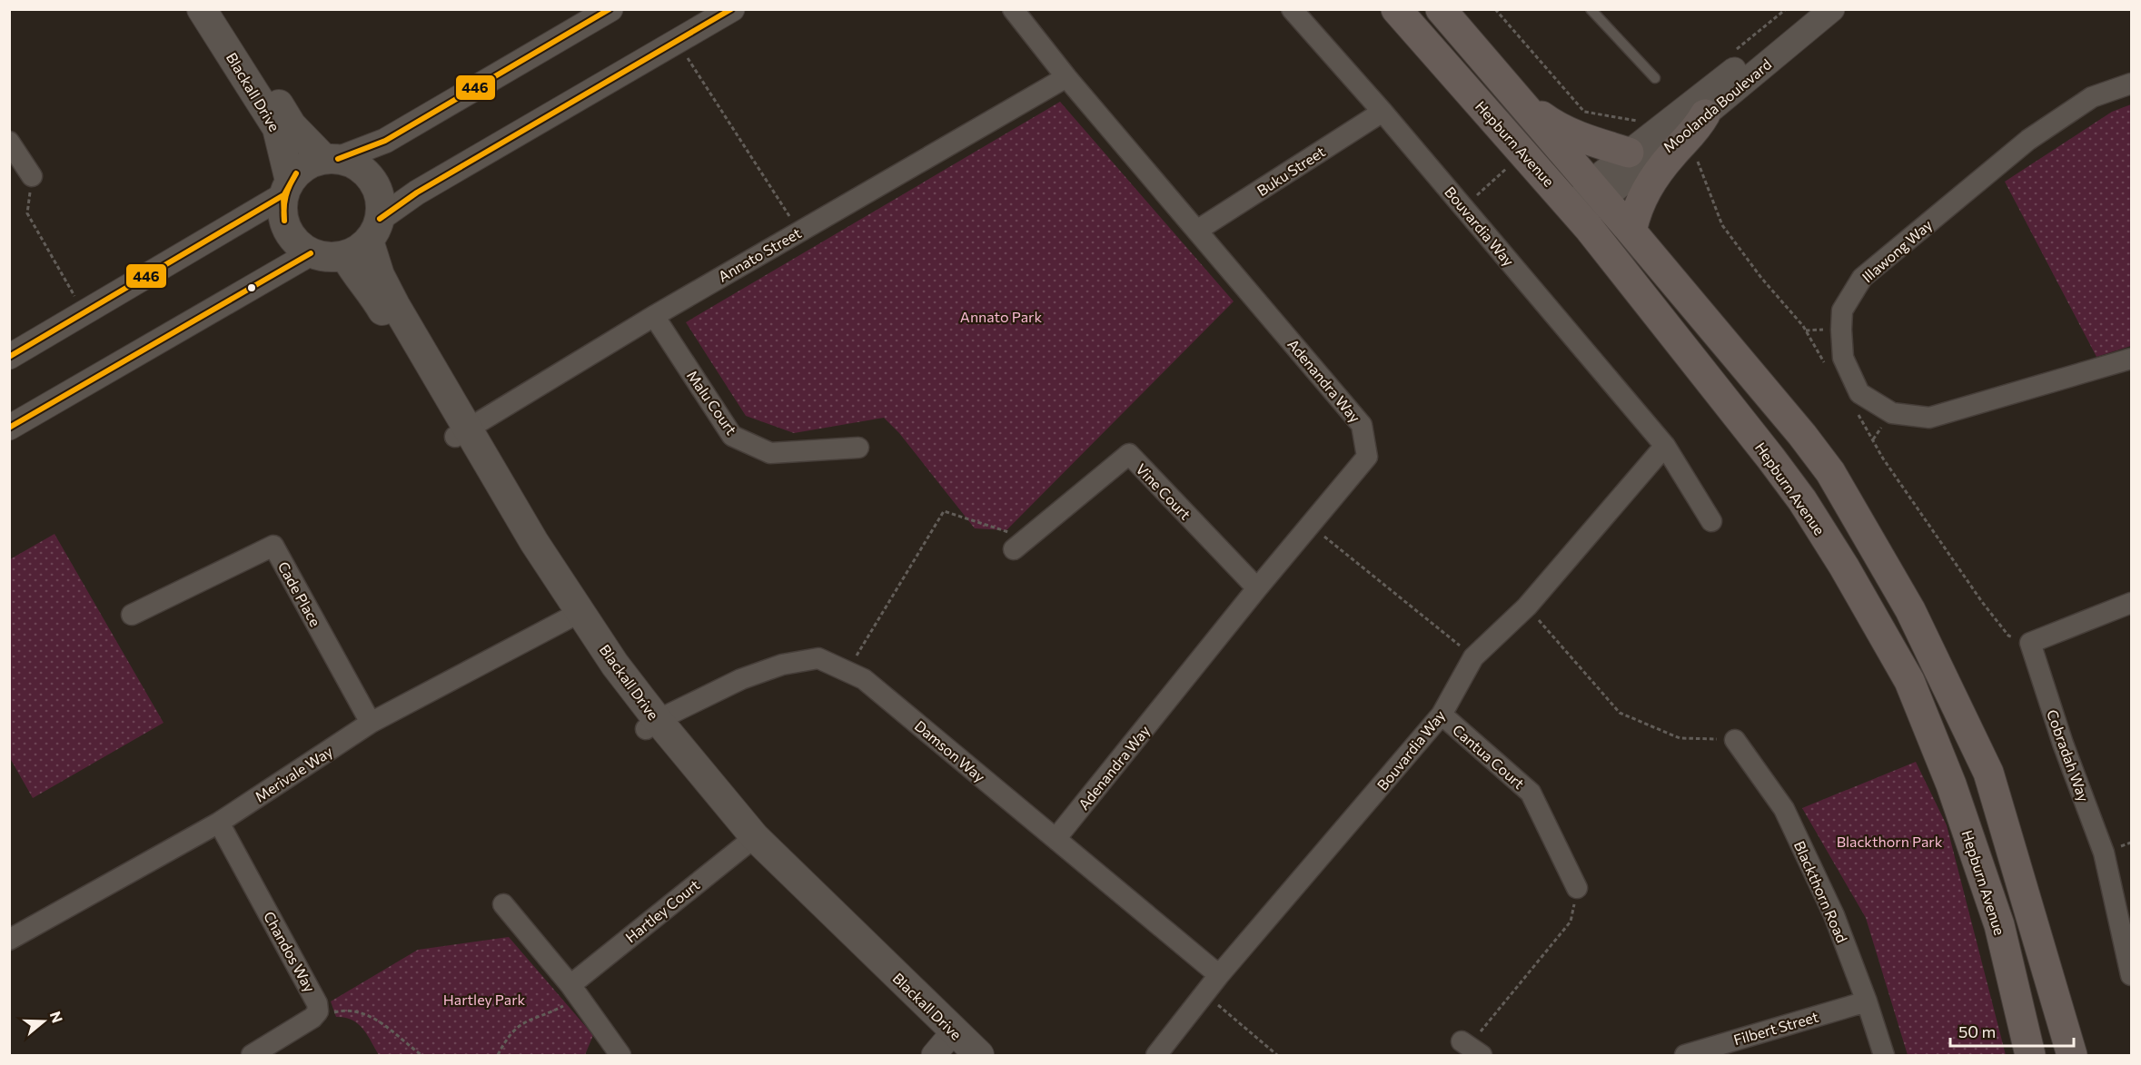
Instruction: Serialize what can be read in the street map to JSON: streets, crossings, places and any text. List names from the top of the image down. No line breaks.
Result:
{"streets":{"main road":["Blackall Drive","Hepburn Avenue"],"street":["Moolanda Boulevard","Buku Street","Bouvardia Way","Illawong Way","Annato Street","Adenandra Way","Malu Court","Vine Court","Cade Place","Damson Way","Cobradah Way","Cantua Court","Merivale Way","Blackthorn Road","Hartley Court","Chandos Way","Filbert Street"]},"crossings":[["Blackall Drive","Annato Street"],["Blackall Drive","Damson Way"],["Blackall Drive","Merivale Way"],["Blackall Drive","Hartley Court"],["Moolanda Boulevard","Hepburn Avenue"],["Buku Street","Bouvardia Way"],["Buku Street","Adenandra Way"],["Bouvardia Way","Damson Way"],["Bouvardia Way","Cantua Court"],["Annato Street","Adenandra Way"],["Annato Street","Malu Court"],["Adenandra Way","Vine Court"],["Adenandra Way","Damson Way"],["Cade Place","Merivale Way"],["Merivale Way","Chandos Way"],["Blackthorn Road","Filbert Street"]],"parks":["Annato Park","Blackthorn Park","Hartley Park"],"lines":["transit line 446"],"scale_bar":"50 m","north":"right"}
